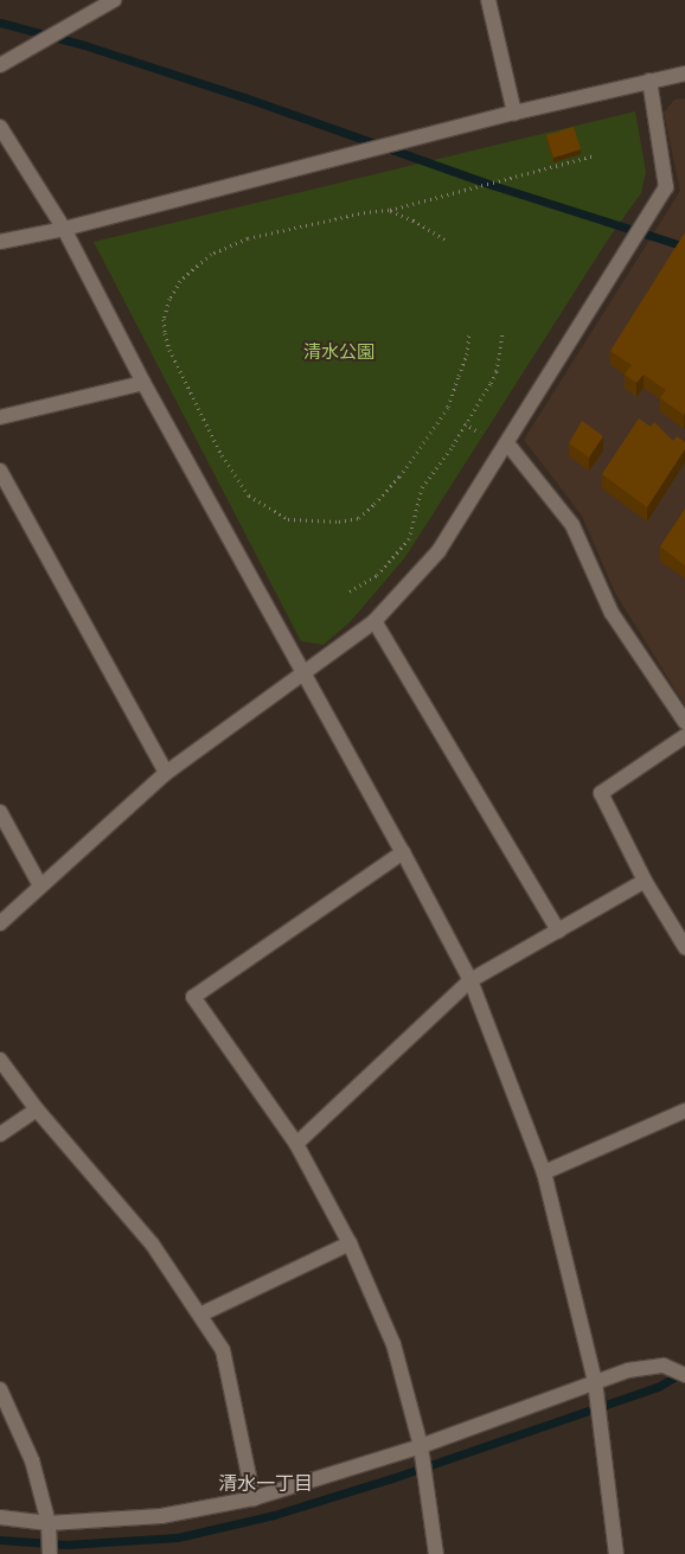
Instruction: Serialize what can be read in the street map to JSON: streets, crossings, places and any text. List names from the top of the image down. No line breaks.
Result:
{"districts":["清水一丁目"],"parks":["清水公園"]}
